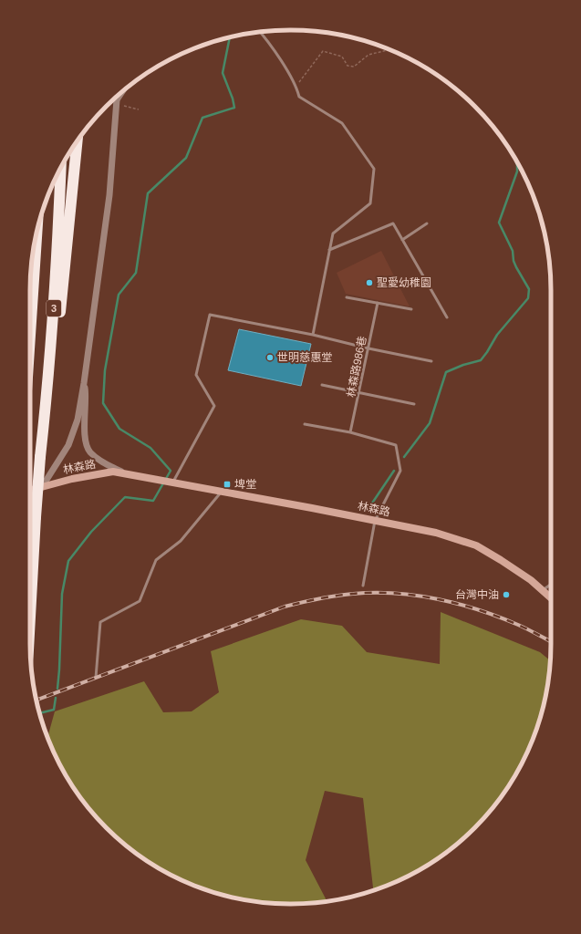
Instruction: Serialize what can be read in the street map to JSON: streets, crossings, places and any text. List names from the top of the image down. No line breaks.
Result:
{"streets":{"highway":["3"],"main road":["林森路"],"lane":["林森路986巷"]},"places":{"other":["聖愛幼稚園","世明慈惠堂","台灣中油"],"transit":["埤堂"]}}
